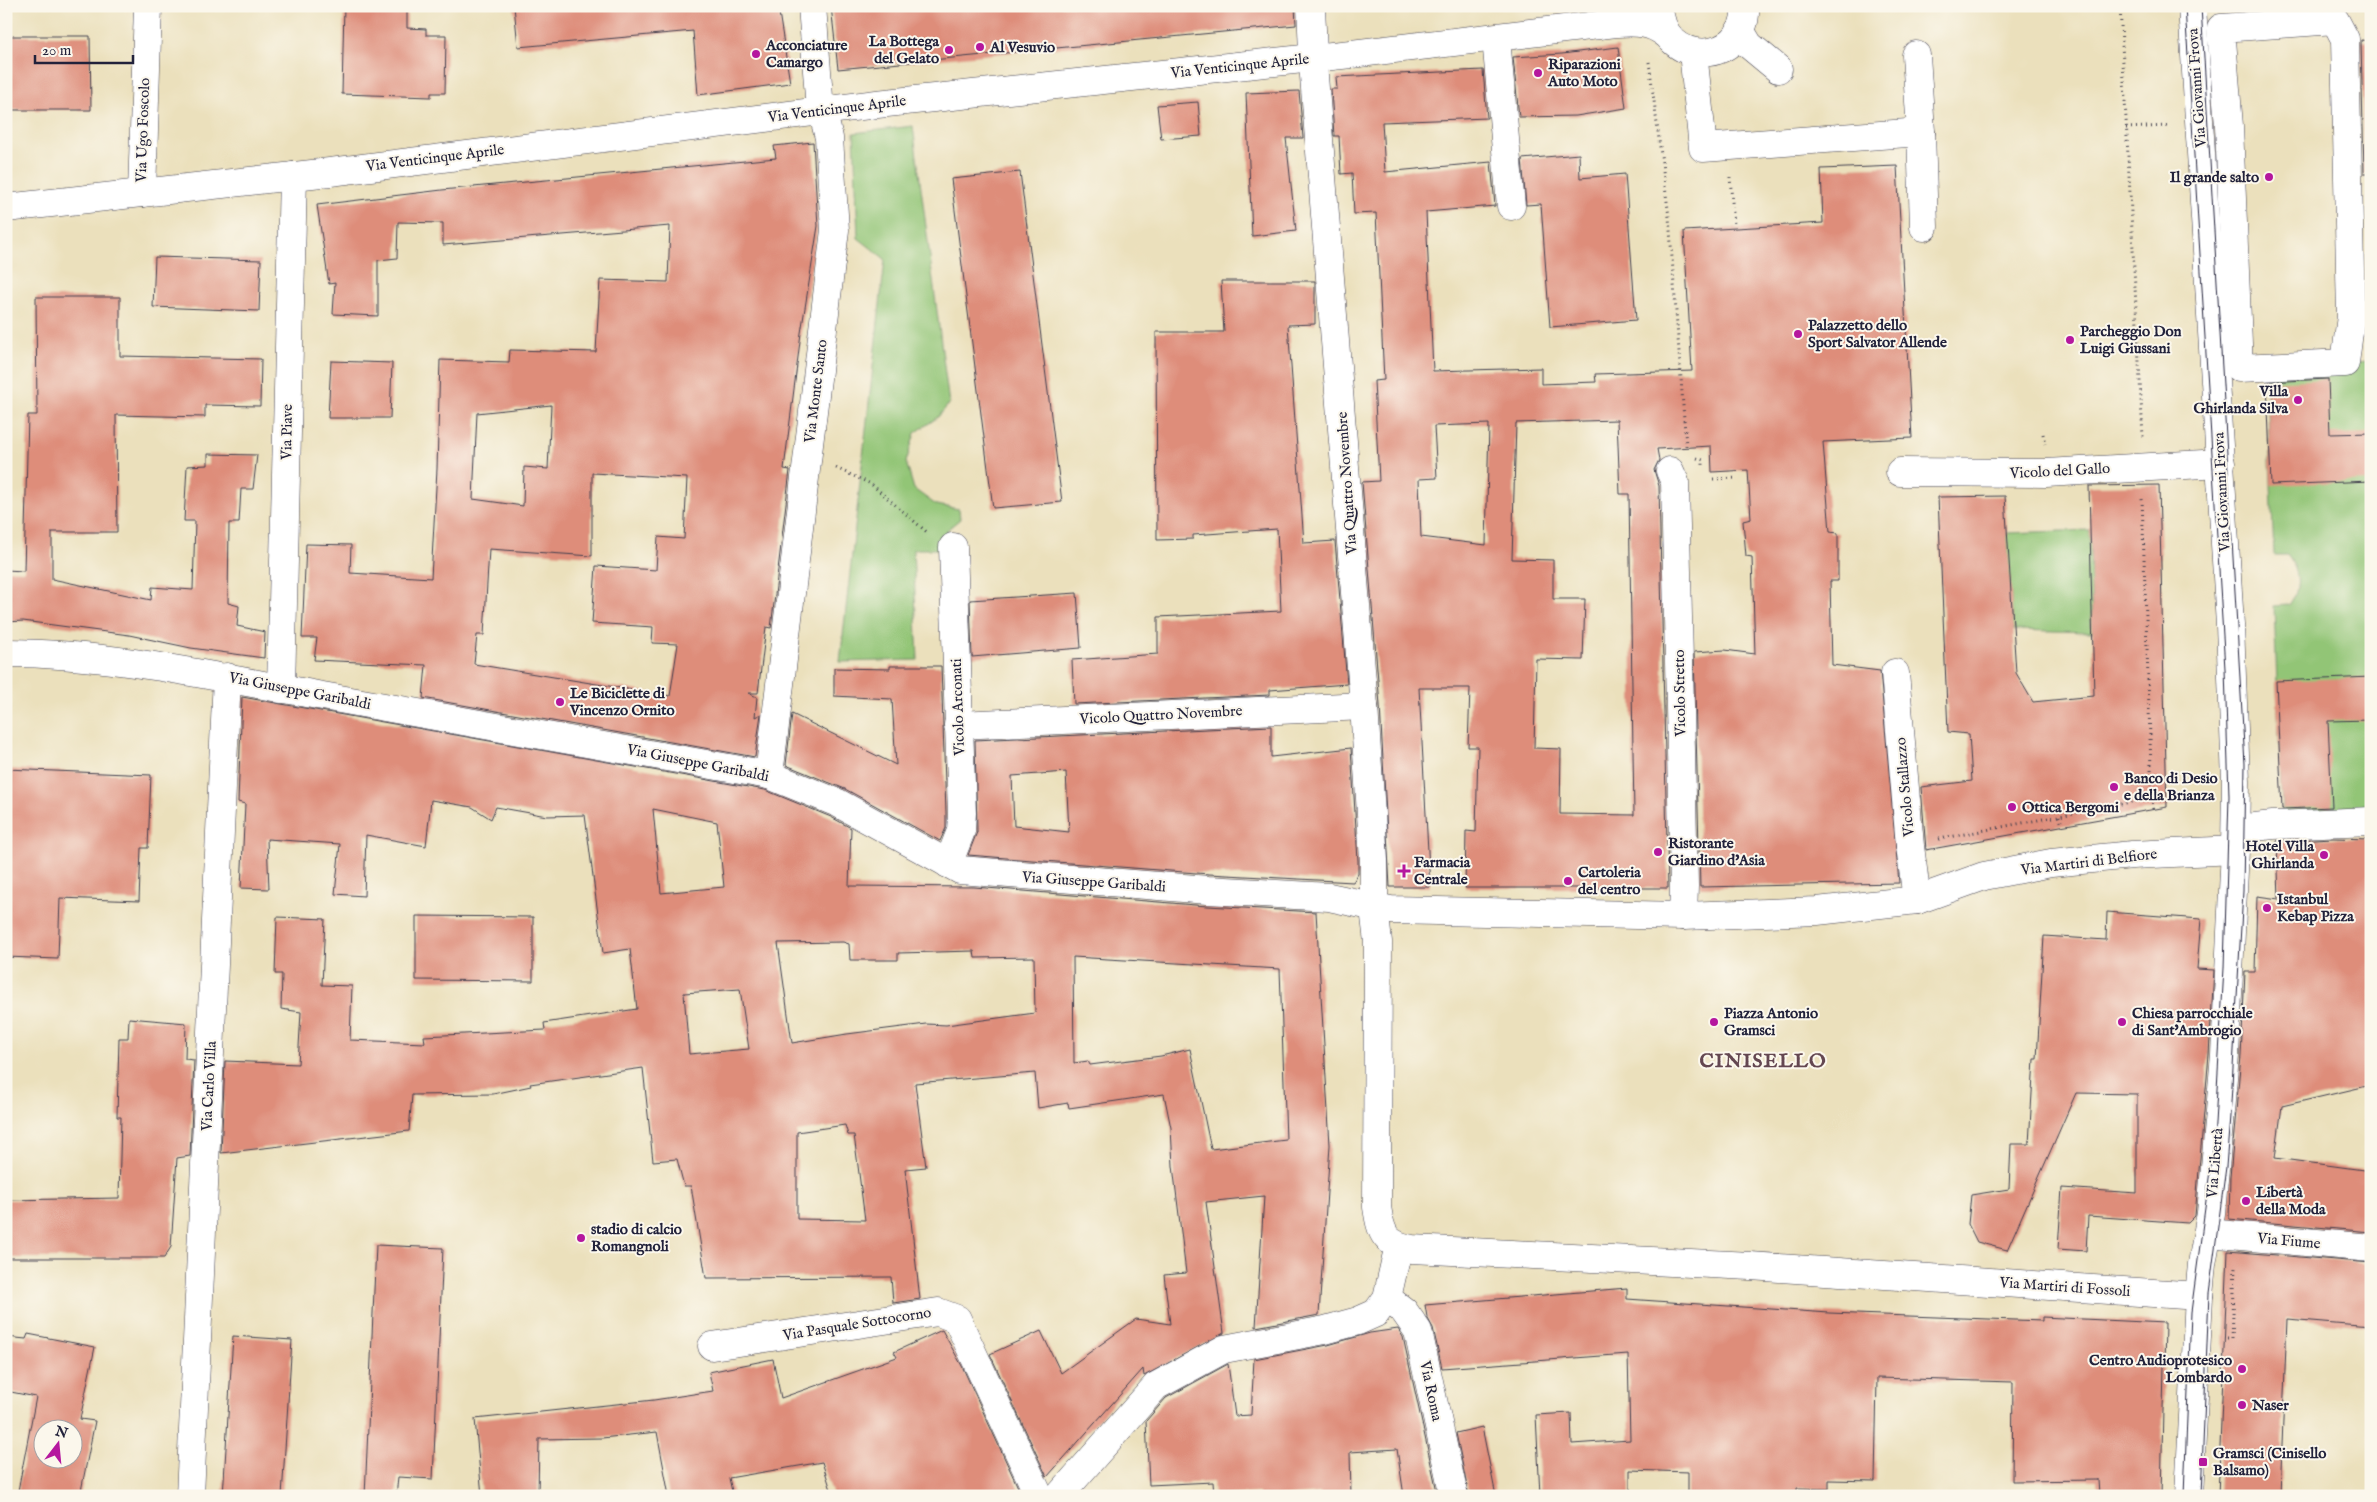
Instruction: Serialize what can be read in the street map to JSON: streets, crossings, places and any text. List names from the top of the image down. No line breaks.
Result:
{"streets":{"street":["Via Venticinque Aprile","Via Giovanni Frova","Via Ugo Foscolo","Via Monte Santo","Via Piave","Vicolo del Gallo","Via Quattro Novembre","Via Giuseppe Garibaldi","Vicolo Stretto","Vicolo Arconati","Vicolo Quattro Novembre","Vicolo Stallazzo","Via Martiri di Belfiore","Via Carlo Villa","Via Libertà","Via Fiume","Via Martiri di Fossoli","Via Pasquale Sottocorno","Via Roma"]},"crossings":[["Via Venticinque Aprile","Via Ugo Foscolo"],["Via Venticinque Aprile","Via Monte Santo"],["Via Venticinque Aprile","Via Piave"],["Via Venticinque Aprile","Via Quattro Novembre"],["Via Giovanni Frova","Vicolo del Gallo"],["Via Giovanni Frova","Via Martiri di Belfiore"],["Via Giovanni Frova","Via Libertà"],["Via Monte Santo","Via Giuseppe Garibaldi"],["Via Piave","Via Giuseppe Garibaldi"],["Via Quattro Novembre","Via Giuseppe Garibaldi"],["Via Quattro Novembre","Vicolo Quattro Novembre"],["Via Giuseppe Garibaldi","Vicolo Arconati"],["Via Giuseppe Garibaldi","Via Carlo Villa"],["Vicolo Arconati","Vicolo Quattro Novembre"],["Vicolo Stallazzo","Via Martiri di Belfiore"],["Via Martiri di Belfiore","Via Libertà"],["Via Libertà","Via Fiume"],["Via Libertà","Via Martiri di Fossoli"]],"districts":["CINISELLO"],"places":{"other":["Al Vesuvio","La Bottega del Gelato","Acconciature Camargo","Riparazioni Auto Moto","Il grande salto","Palazzetto dello Sport Salvator Allende","Parcheggio Don Luigi Giussani","Villa Ghirlanda Silva","Le Biciclette di Vincenzo Ornito","Banco di Desio e della Brianza","Ottica Bergomi","Ristorante Giardino d'Asia","Hotel Villa Ghirlanda","Cartoleria del centro","Istanbul Kebap Pizza","Piazza Antonio Gramsci","Chiesa parrocchiale di Sant'Ambrogio","Libertà della Moda","stadio di calcio Romangnoli","Centro Audioprotesico Lombardo","Naser"],"health":["Farmacia Centrale"],"transit":["Gramsci (Cinisello Balsamo)"]},"scale_bar":"20 m","north":"top"}
